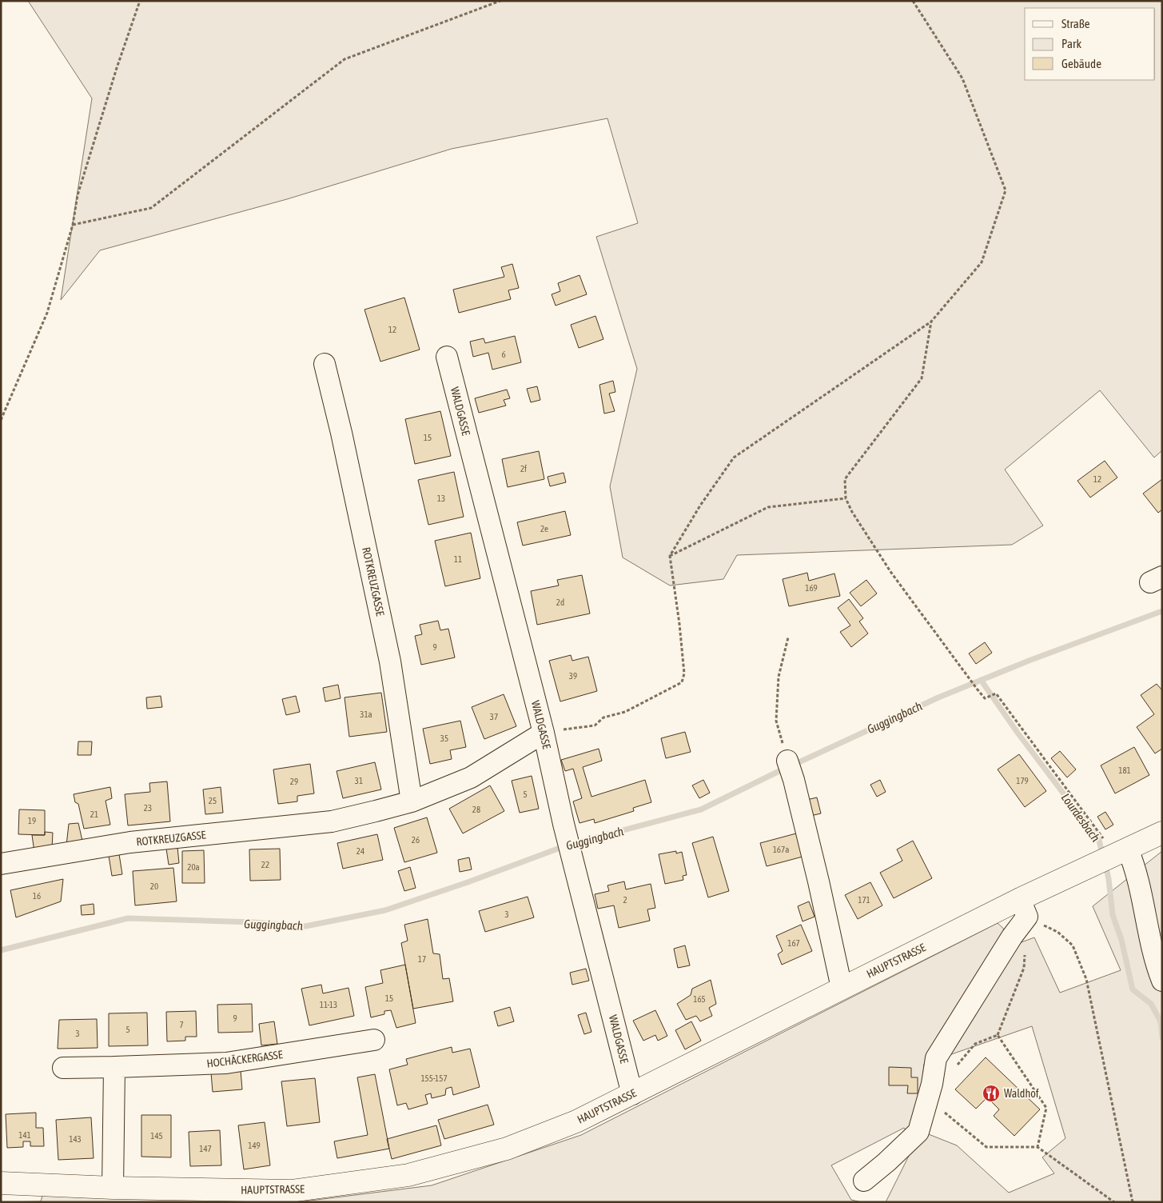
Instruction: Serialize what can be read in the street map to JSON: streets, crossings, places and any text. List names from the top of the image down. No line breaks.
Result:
{"streets":{"main road":["HAUPTSTRASSE"],"street":["WALDGASSE","ROTKREUZGASSE","HOCHÄCKERGASSE"]},"crossings":[["WALDGASSE","ROTKREUZGASSE"],["WALDGASSE","HAUPTSTRASSE"]],"water":["Guggingbach","Lourdesbach"],"places":{"restaurant":["Waldhof"]},"house_numbers":["12","6","15","2f","12","13","2e","11","169","2d","9","39","31a","37","35","181","31","179","29","5","25","23","28","21","19","26","167a","24","22","20a","20","16","2","171","3","167","17","15","165","11-13","9","7","5","3","155-157","141","145","143","149","147"],"legend":["Straße","Park","Gebäude"]}
